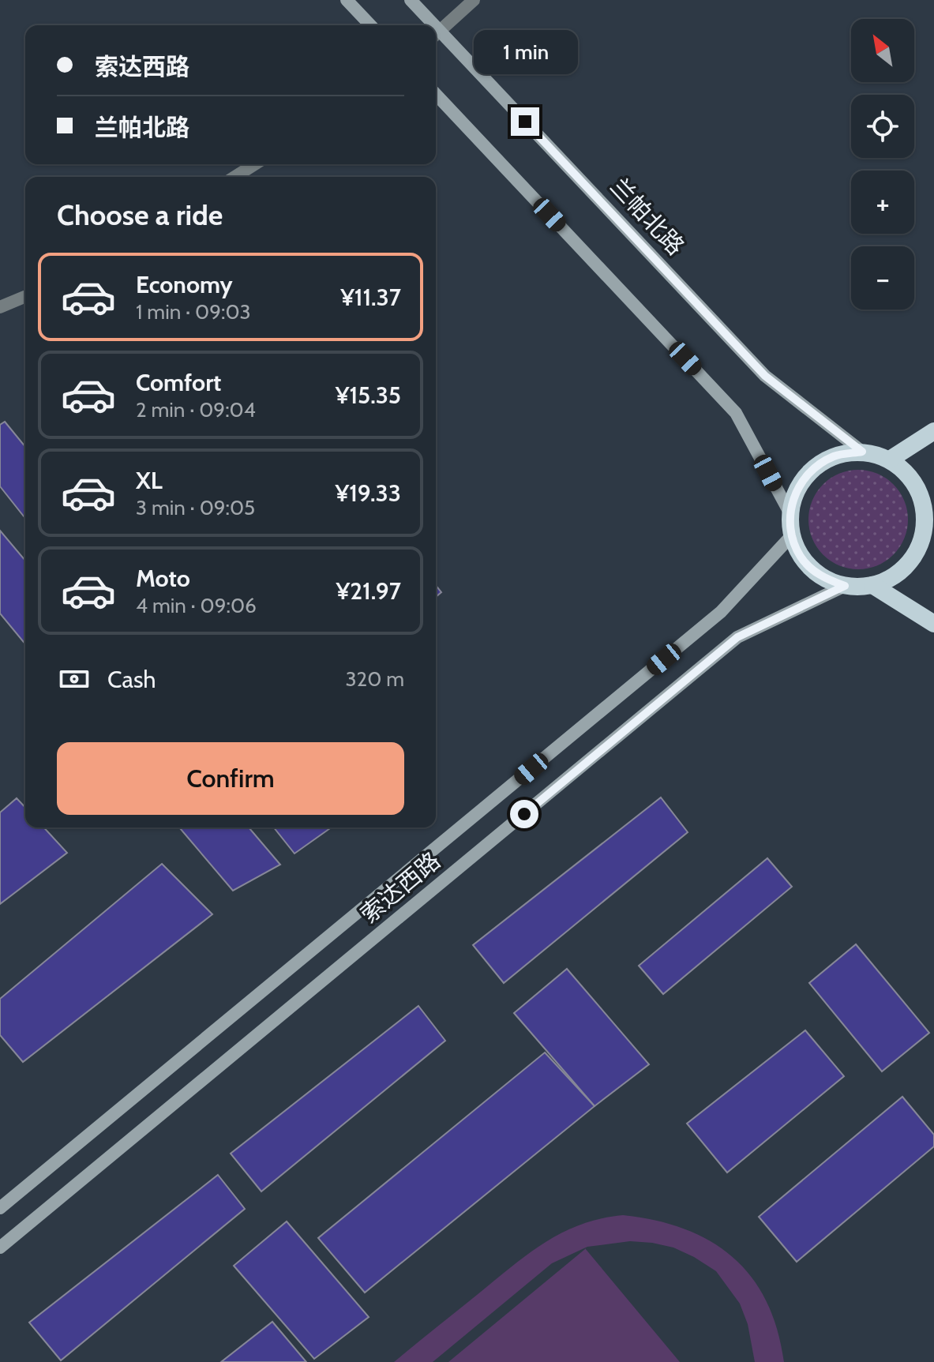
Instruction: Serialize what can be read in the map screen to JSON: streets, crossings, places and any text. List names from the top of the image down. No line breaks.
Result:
{"streets":{"main road":["兰帕北路","索达西路"]},"crossings":[["兰帕北路","索达西路"]],"north":"top left","page":{"map_buttons":["+","−"],"banner":["索达西路","兰帕北路"],"bubble":"1 min","heading":"Choose a ride","list":[{"name":"Economy","note":"1 min · 09:03","value":"¥11.37"},{"name":"Comfort","note":"2 min · 09:04","value":"¥15.35"},{"name":"XL","note":"3 min · 09:05","value":"¥19.33"},{"name":"Moto","note":"4 min · 09:06","value":"¥21.97"}],"pay":["Cash","320 m"],"buttons":"Confirm"}}
